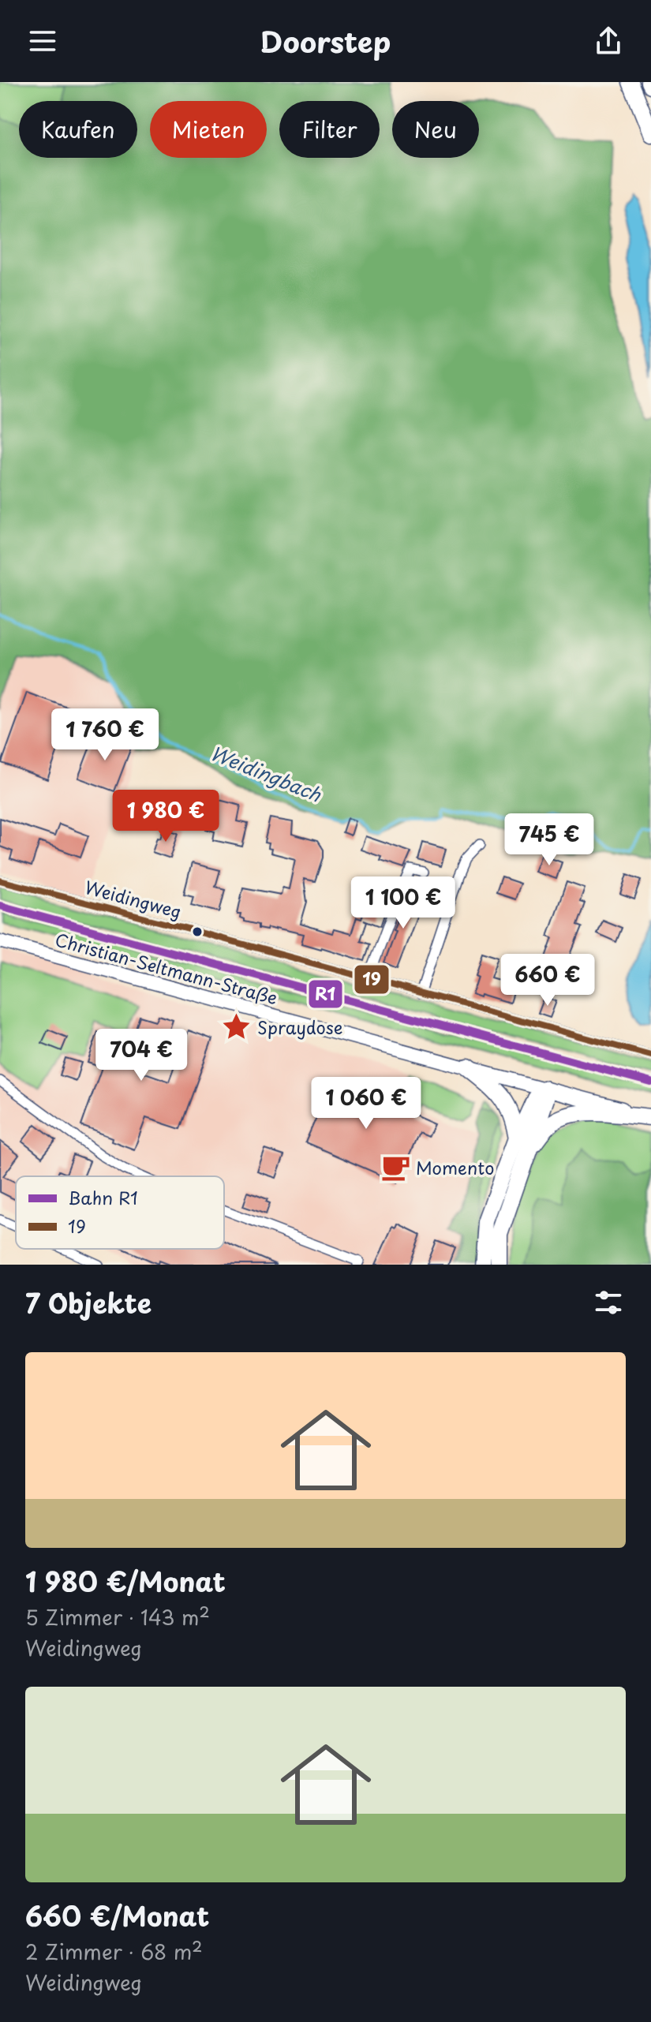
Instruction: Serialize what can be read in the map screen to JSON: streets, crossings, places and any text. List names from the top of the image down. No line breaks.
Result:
{"streets":{"main road":["Christian-Seltmann-Straße"],"street":["Weidingweg"]},"water":["Weidingbach"],"places":{"place":["Spraydose"],"cafe":["Momento"]},"lines":["transit line 19","rail line R1"],"legend":["Bahn R1","19"],"page":{"header":"Doorstep","chip":["Kaufen","Mieten","Filter","Neu"],"price":["1 760 €","1 980 €","745 €","1 100 €","660 €","704 €","1 060 €"],"heading":"7 Objekte","list":[{"name":"1 980 €/Monat","note":"5 Zimmer · 143 m² · Weidingweg"},{"name":"660 €/Monat","note":"2 Zimmer · 68 m² · Weidingweg"}]}}
